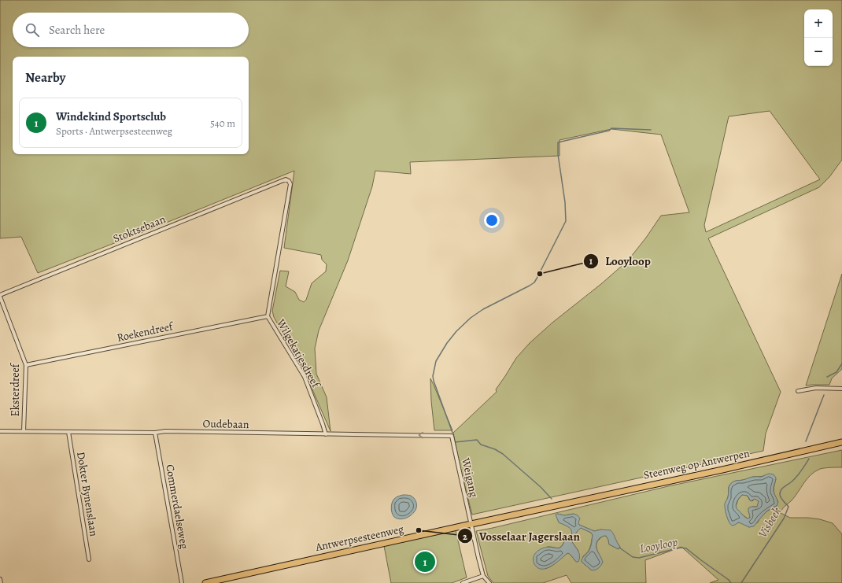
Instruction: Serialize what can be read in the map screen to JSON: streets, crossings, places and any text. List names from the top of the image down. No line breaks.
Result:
{"streets":{"main road":["Steenweg op Antwerpen","Antwerpsesteenweg"],"street":["Stoktsebaan","Roekendreef","Wilgekatjesdreef","Eksterdreef","Oudebaan","Weigang","Dokter Bynenslaan","Commerdaelseweg"]},"crossings":[["Stoktsebaan","Roekendreef"],["Stoktsebaan","Wilgekatjesdreef"],["Stoktsebaan","Eksterdreef"],["Roekendreef","Wilgekatjesdreef"],["Roekendreef","Eksterdreef"],["Wilgekatjesdreef","Oudebaan"],["Eksterdreef","Oudebaan"],["Oudebaan","Weigang"],["Oudebaan","Dokter Bynenslaan"],["Oudebaan","Commerdaelseweg"],["Steenweg op Antwerpen","Antwerpsesteenweg"],["Weigang","Antwerpsesteenweg"]],"water":["Visbeek","Looyloop"],"places":["Looyloop","Vosselaar Jagerslaan"],"page":{"map_buttons":["+","−"],"search":"Search here","heading":"Nearby","list":[{"mark":"1","name":"Windekind Sportsclub","note":"Sports · Antwerpsesteenweg","value":"540 m"}],"pins":"1"}}
